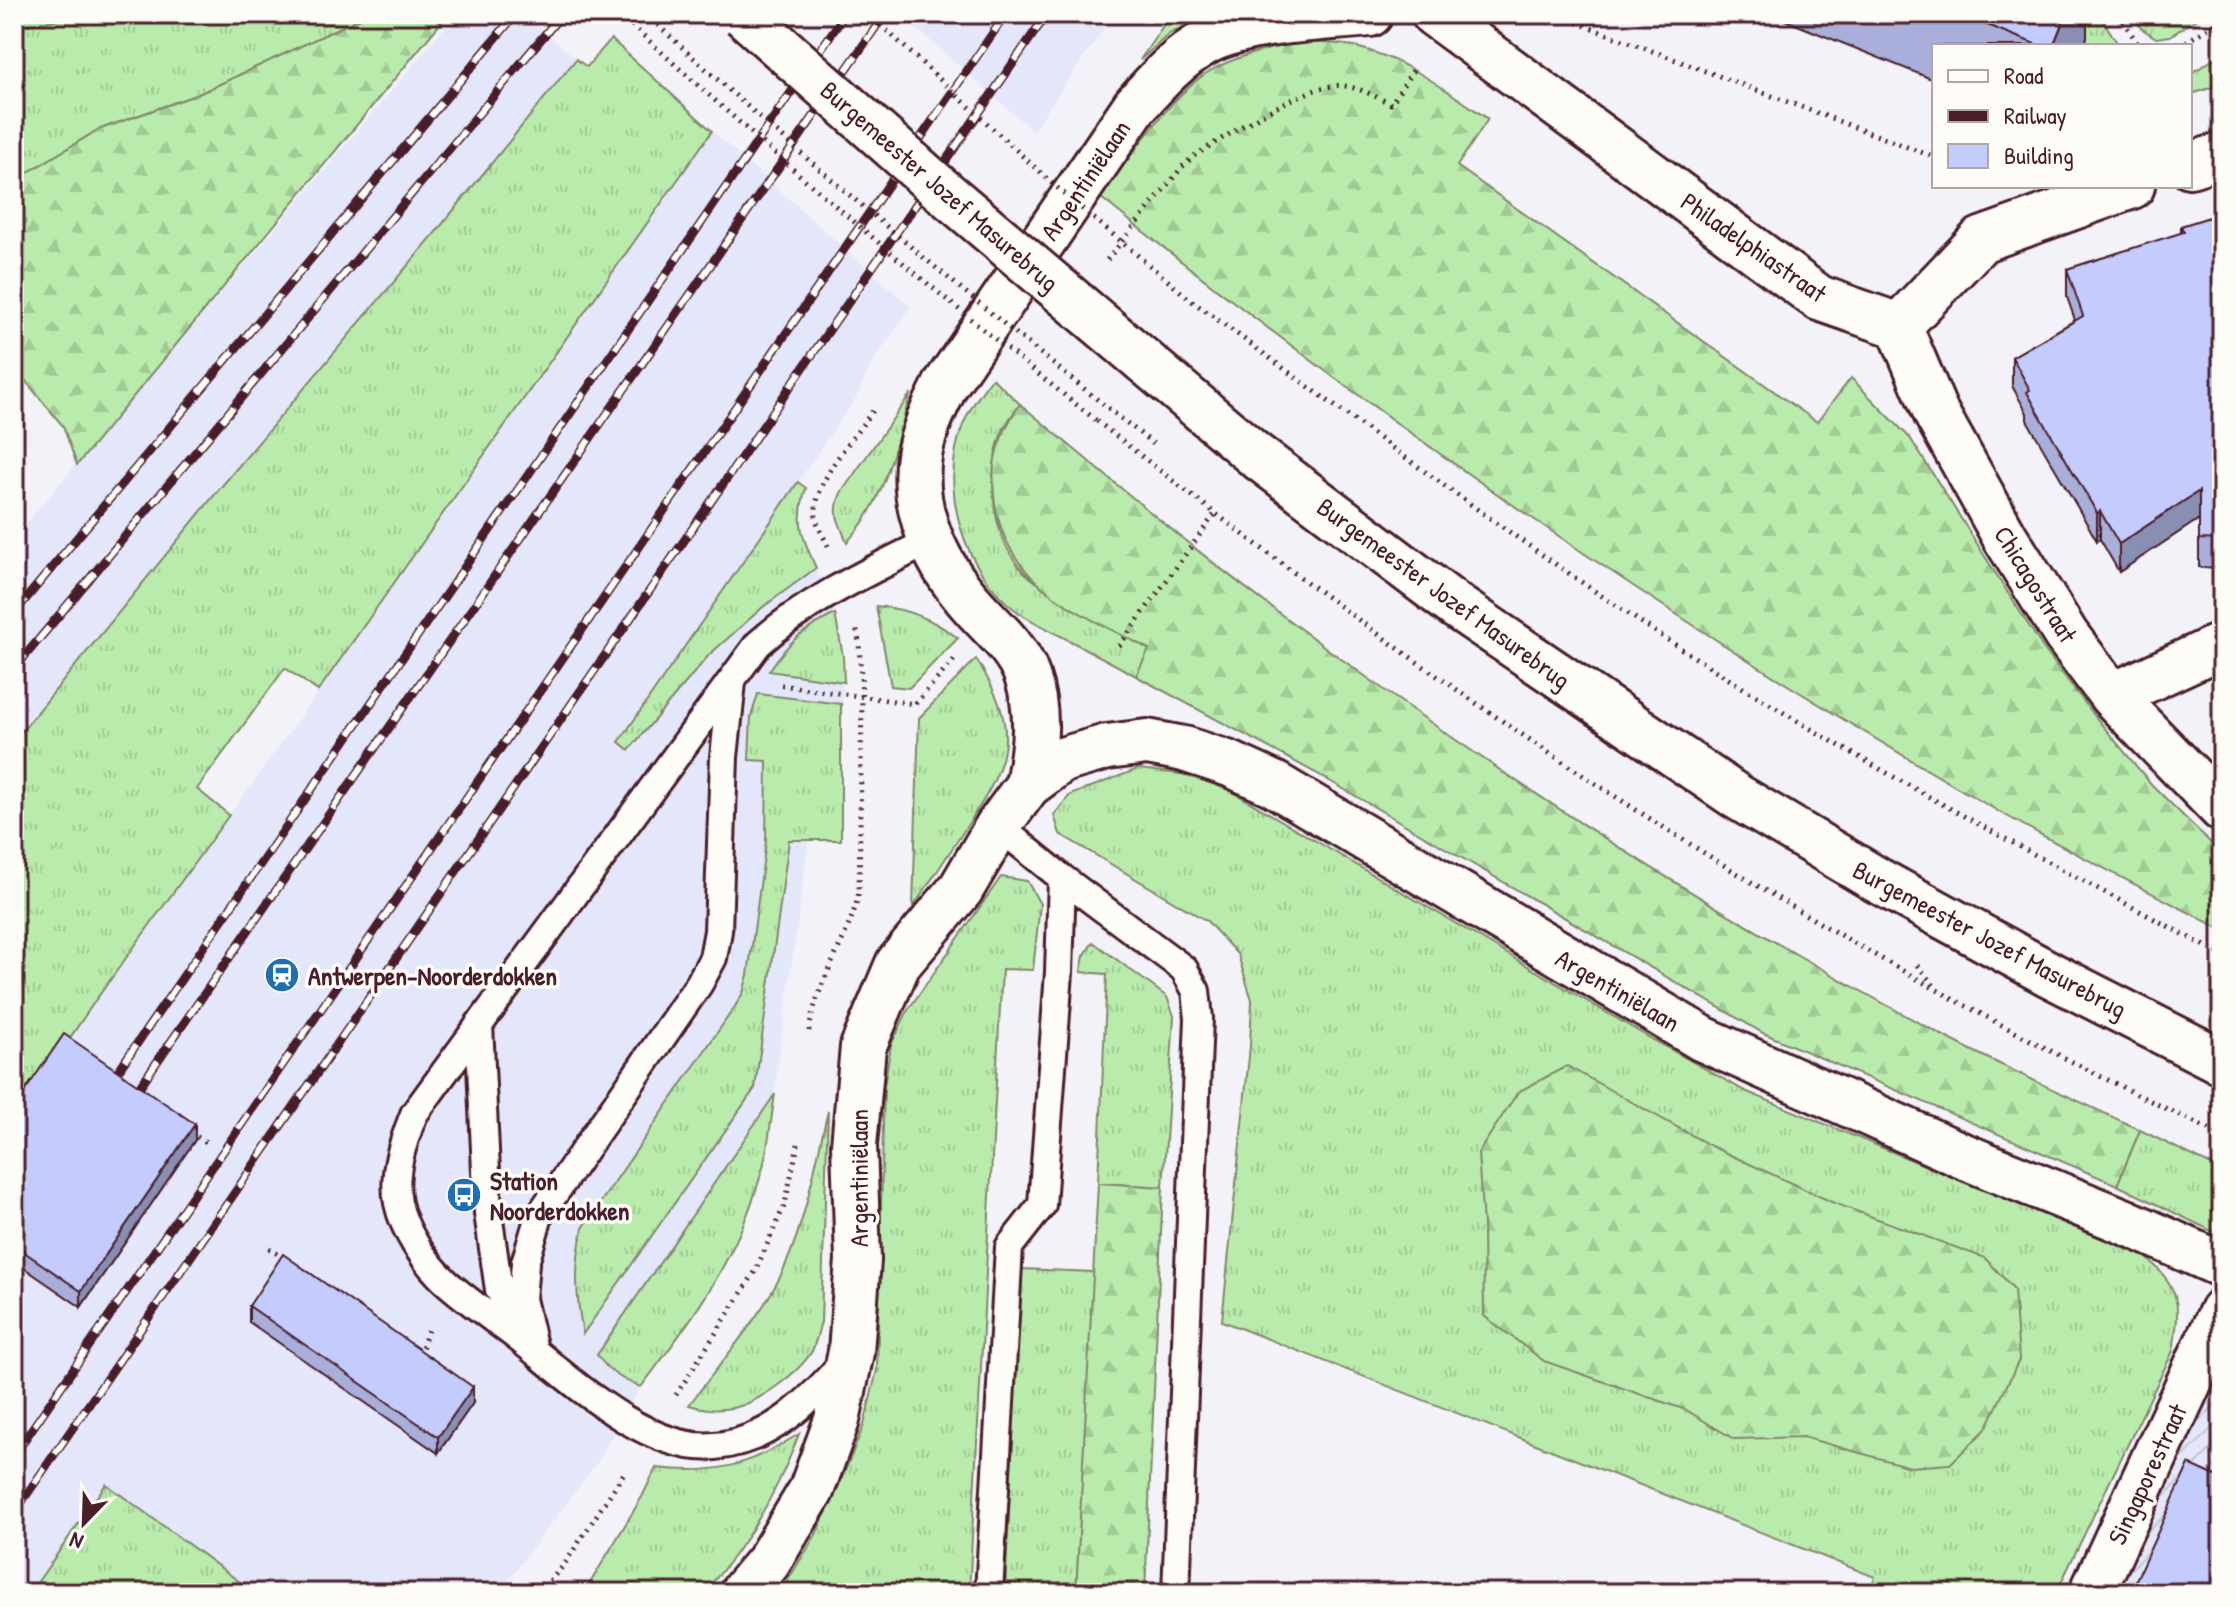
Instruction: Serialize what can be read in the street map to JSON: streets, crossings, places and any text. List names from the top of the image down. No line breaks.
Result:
{"streets":{"street":["Argentiniëlaan","Burgemeester Jozef Masurebrug","Philadelphiastraat","Chicagostraat","Singaporestraat"]},"crossings":[["Philadelphiastraat","Chicagostraat"]],"places":{"station":["Antwerpen-Noorderdokken"],"bus stop":["Station Noorderdokken"]},"legend":["Road","Railway","Building"],"north":"bottom left"}
